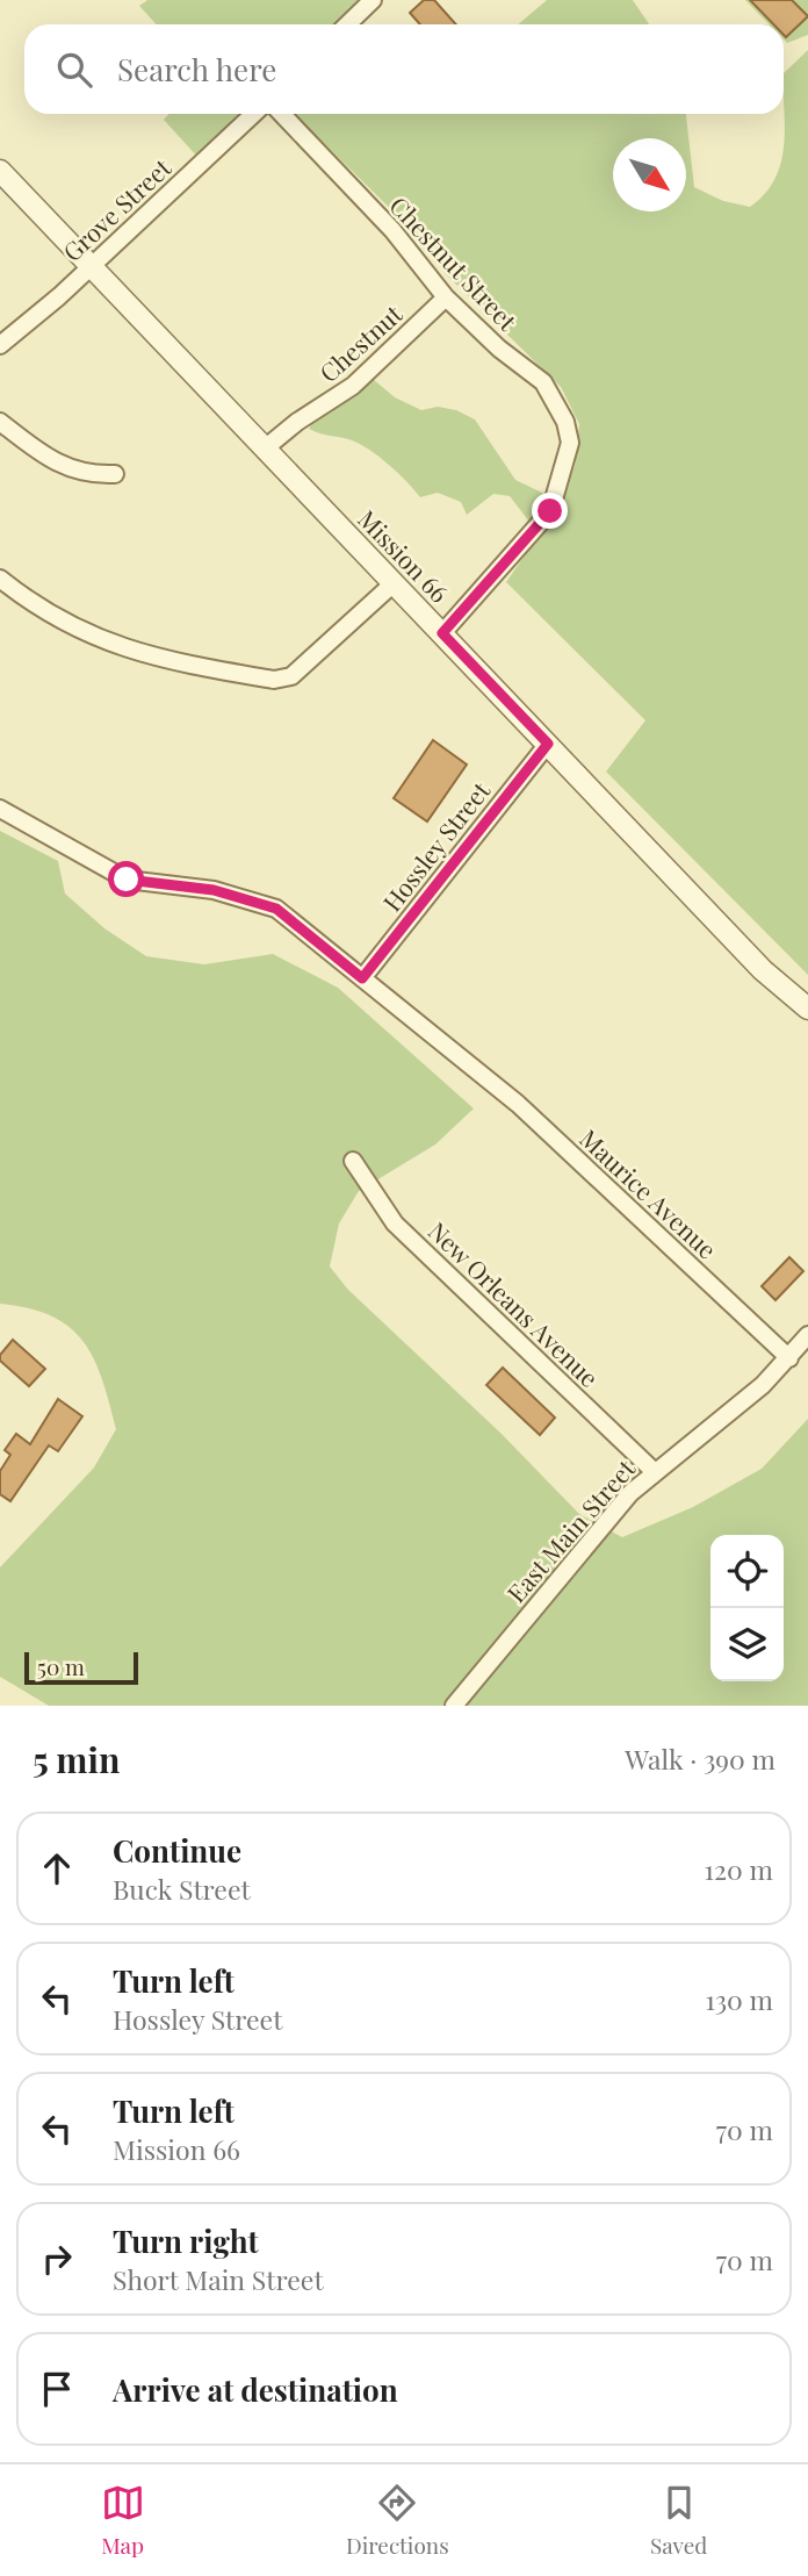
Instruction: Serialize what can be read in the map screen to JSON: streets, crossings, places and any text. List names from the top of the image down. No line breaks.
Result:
{"streets":{"street":["Grove Street","Chestnut Street","Chestnut","Mission 66","Hossley Street","Maurice Avenue","New Orleans Avenue","East Main Street"]},"crossings":[["Grove Street","Mission 66"],["Chestnut Street","Chestnut"],["Chestnut Street","Mission 66"],["Chestnut","Mission 66"],["Mission 66","Hossley Street"],["Hossley Street","Maurice Avenue"],["Maurice Avenue","East Main Street"],["New Orleans Avenue","East Main Street"]],"scale_bar":"50 m","north":"bottom right","page":{"search":"Search here","scale":"50 m","heading":["5 min","Walk · 390 m"],"list":[["Continue","Buck Street","120 m"],["Turn left","Hossley Street","130 m"],["Turn left","Mission 66","70 m"],["Turn right","Short Main Street","70 m"],"Arrive at destination"],"nav":["Map","Directions","Saved"]}}
